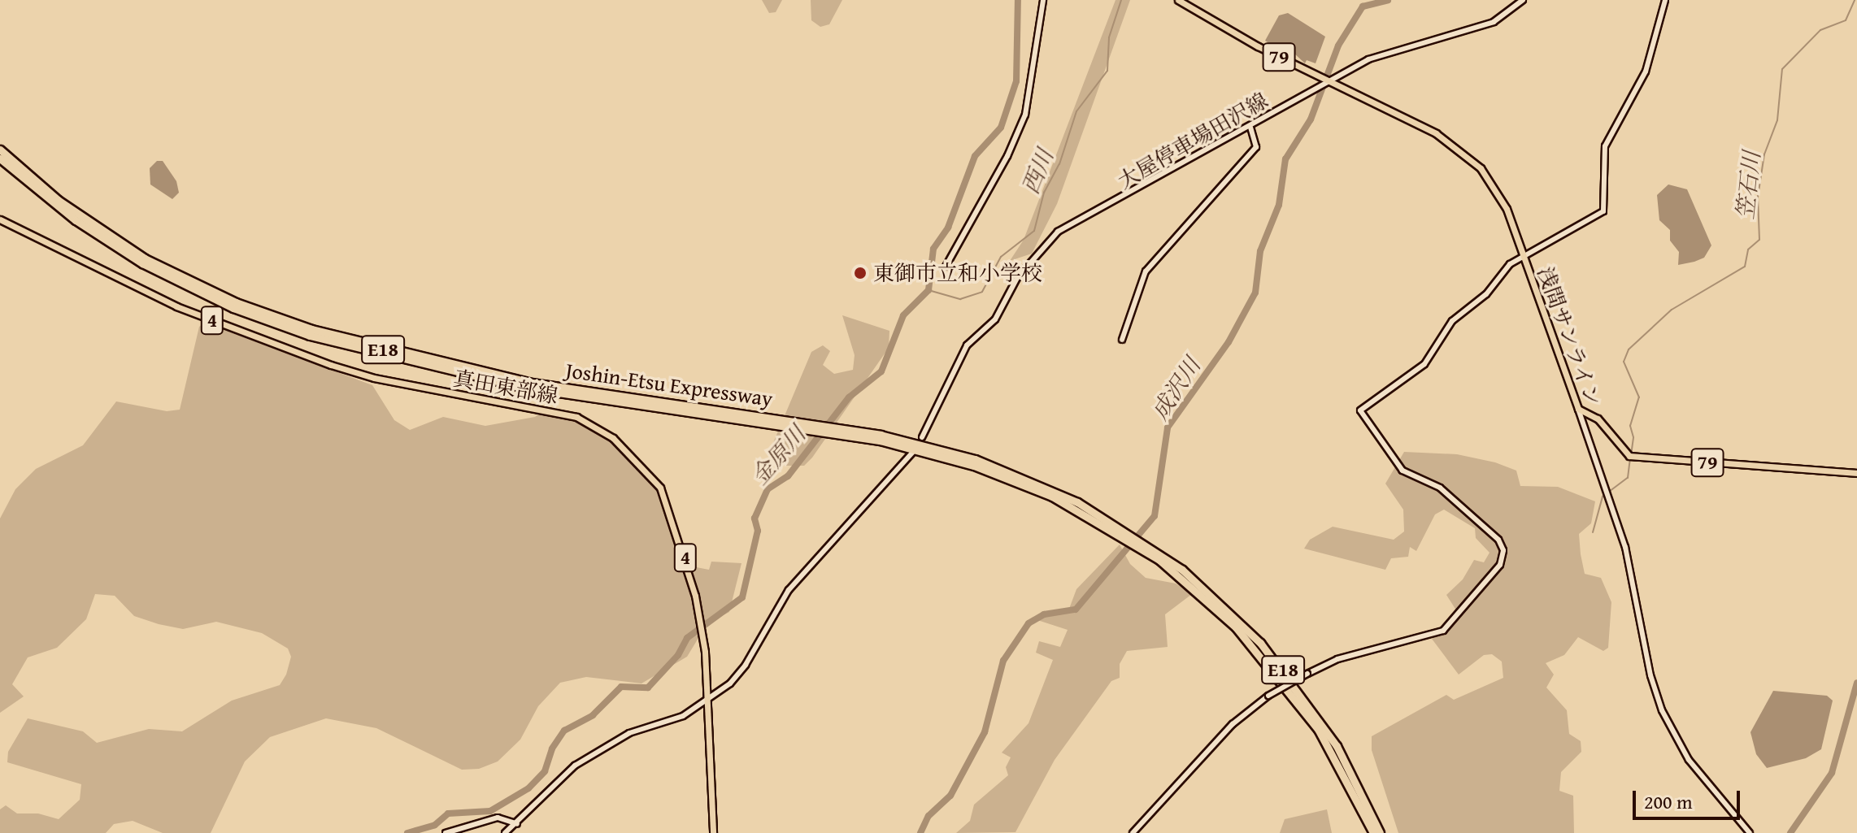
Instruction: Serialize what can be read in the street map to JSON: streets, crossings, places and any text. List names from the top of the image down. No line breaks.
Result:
{"streets":{"highway":["E18","Joshin-Etsu Expressway"],"main road":["79","4","浅間サンライン","真田東部線"],"street":["大屋停車場田沢線"]},"crossings":[["79","浅間サンライン"],["大屋停車場田沢線","浅間サンライン"]],"water":["西川","笠石川","成沢川","金原川"],"places":["東御市立和小学校"],"scale_bar":"200 m"}
